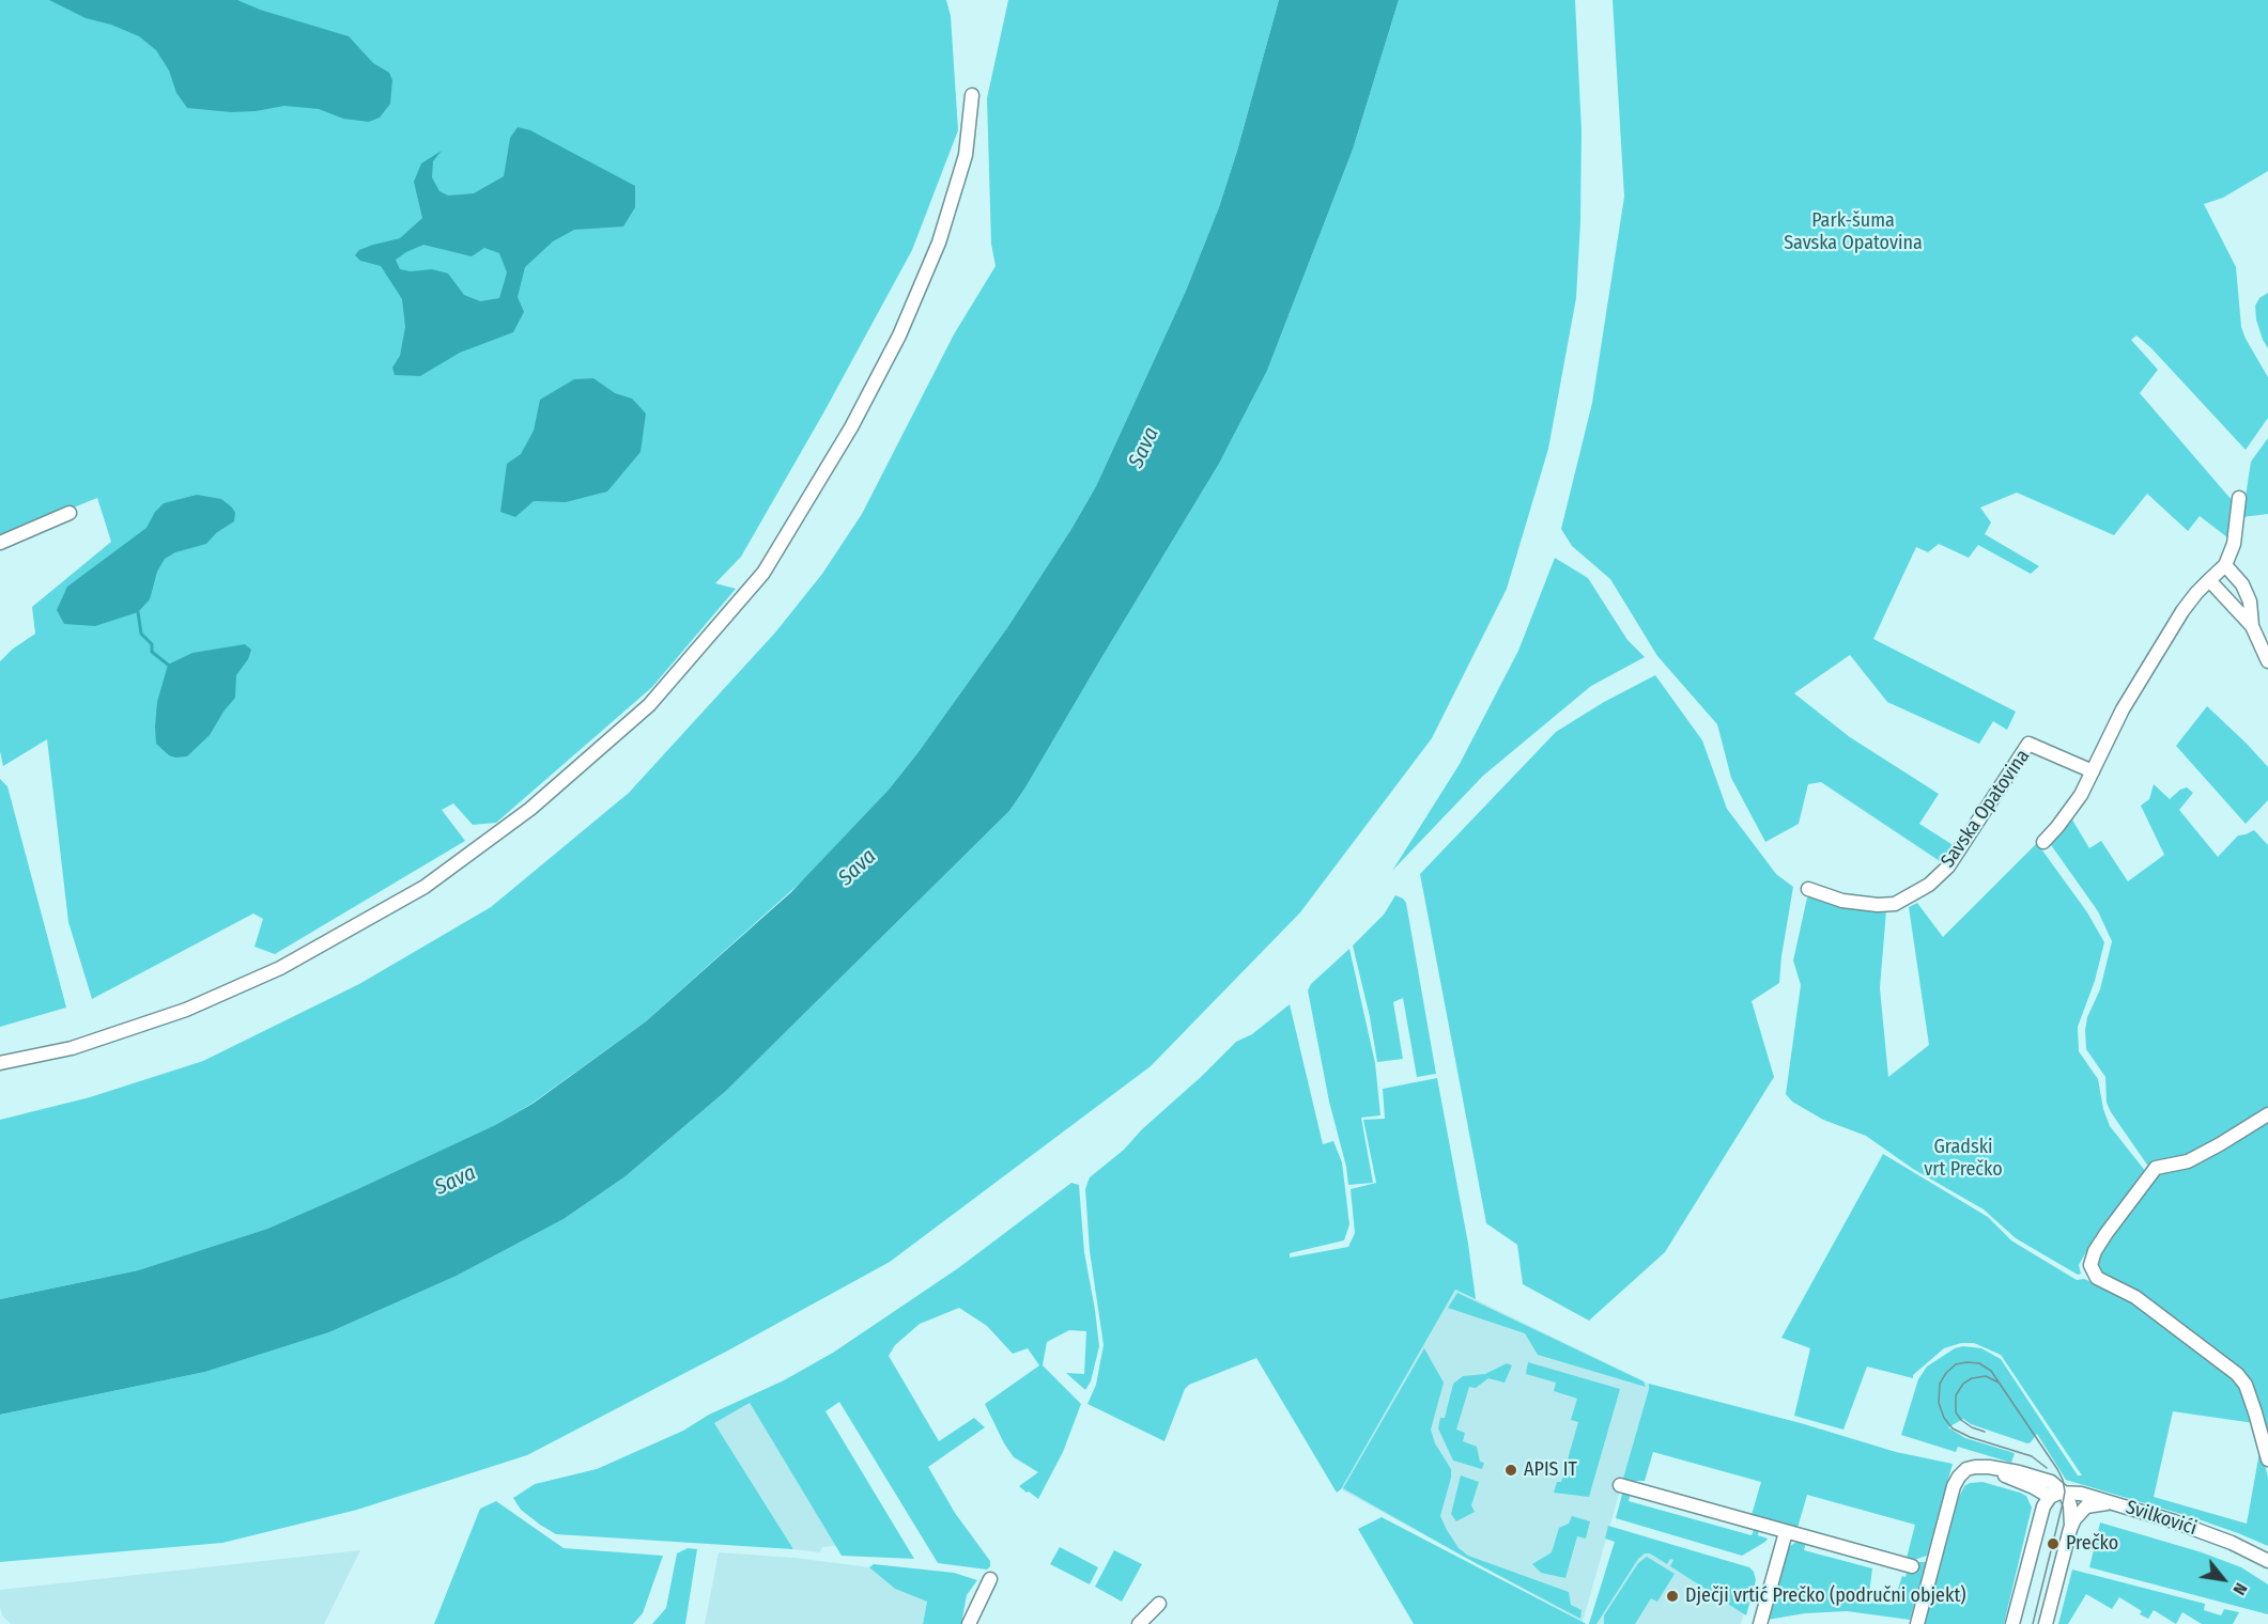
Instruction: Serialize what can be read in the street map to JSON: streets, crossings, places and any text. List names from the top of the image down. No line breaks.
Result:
{"streets":{"street":["Savska Opatovina","Svilkovići"]},"water":["Sava"],"parks":["Park-šuma Savska Opatovina","Gradski vrt Prečko"],"places":["APIS IT","Prečko","Dječji vrtić Prečko (područni objekt)"],"north":"bottom right"}
